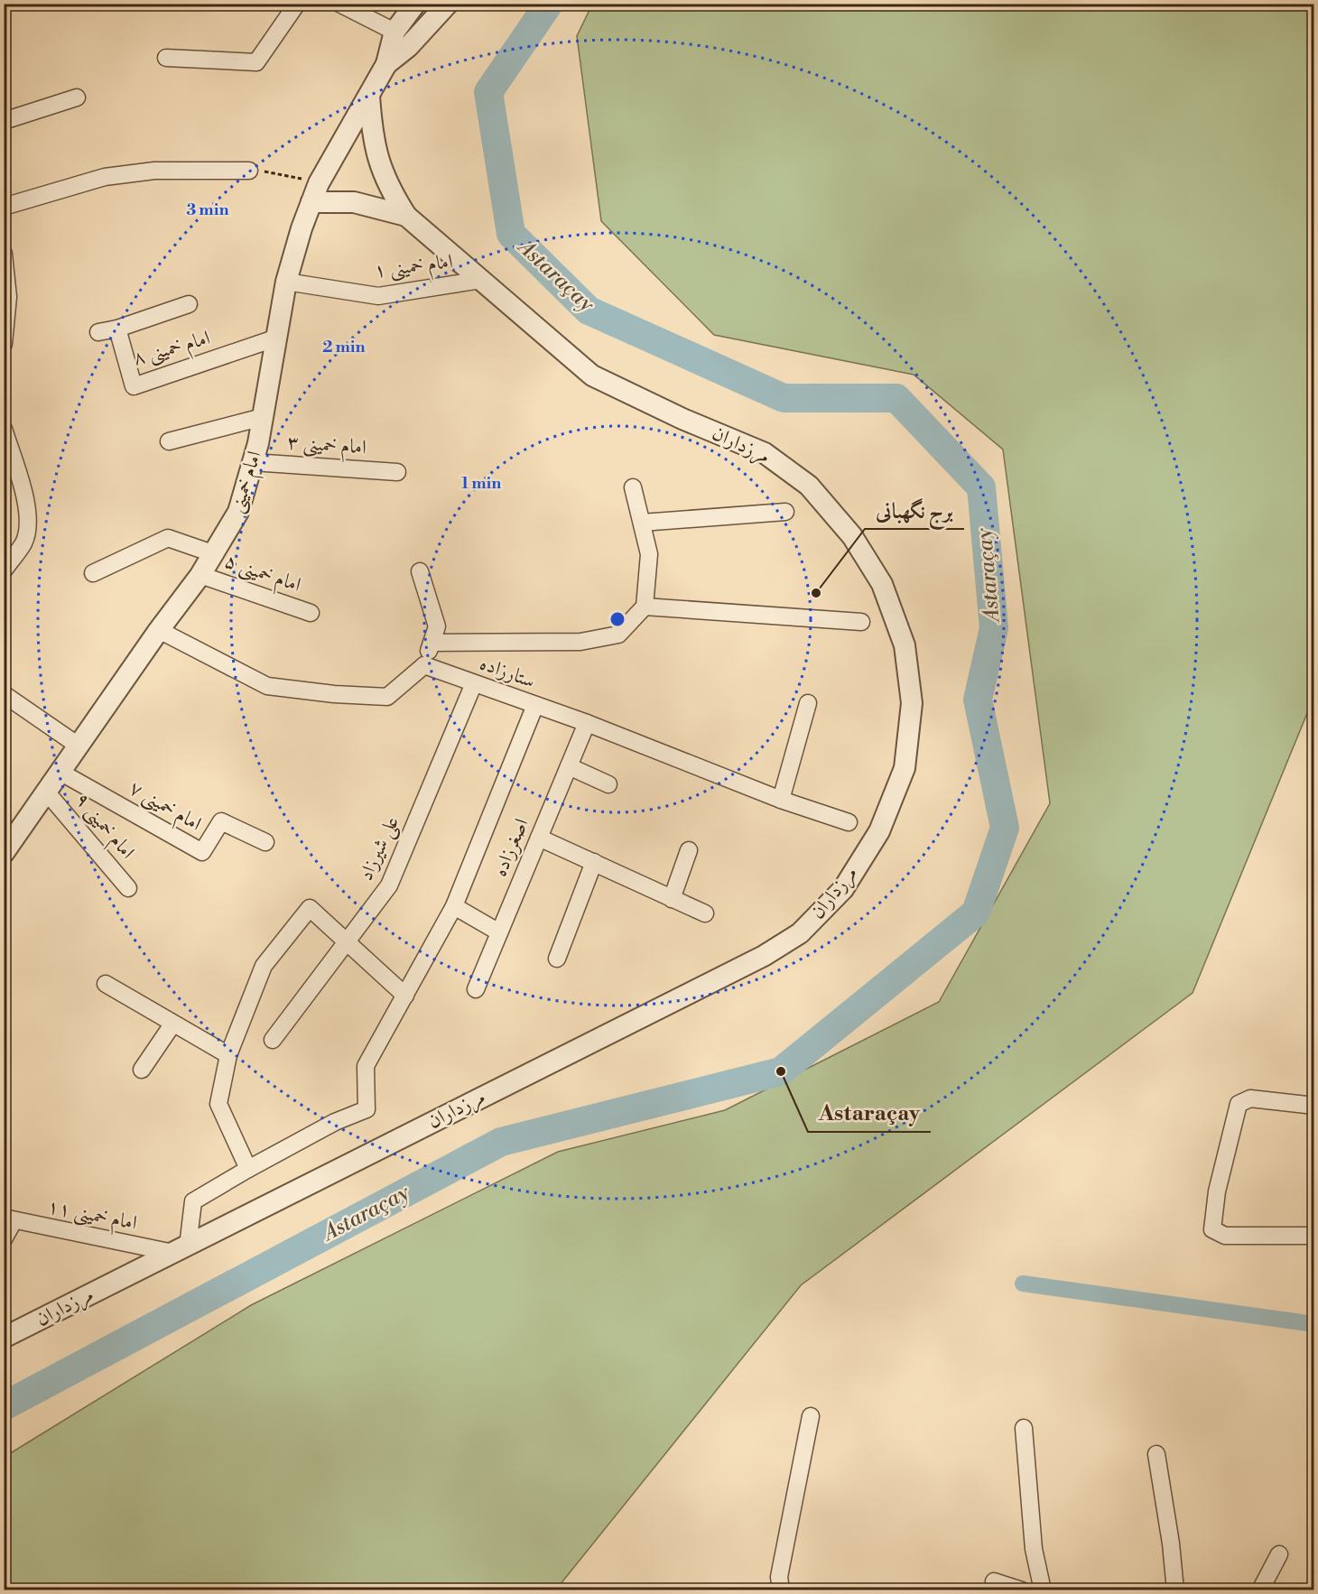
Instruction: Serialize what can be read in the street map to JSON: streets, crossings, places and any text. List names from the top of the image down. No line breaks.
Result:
{"streets":{"street":["امام خمینی ۱","امام خمینی ۸","امام خمینی ۳","مرزداران","امام خمینی","امام خمینی ۵","ستارزاده","امام خمینی ۷","امام خمینی ۹","اصغرزاده","علی شیرزاد","امام خمینی ۱۱"]},"crossings":[["امام خمینی ۱","مرزداران"],["امام خمینی ۱","امام خمینی"],["امام خمینی ۸","امام خمینی"],["امام خمینی ۳","امام خمینی"],["مرزداران","امام خمینی"],["مرزداران","امام خمینی ۱۱"],["امام خمینی","امام خمینی ۵"],["امام خمینی","امام خمینی ۷"],["امام خمینی","امام خمینی ۹"],["ستارزاده","اصغرزاده"],["ستارزاده","علی شیرزاد"]],"water":["Astaraçay"],"places":["برج نگهبانی","Astaraçay"],"rings":["3 min","2 min","1 min"]}
